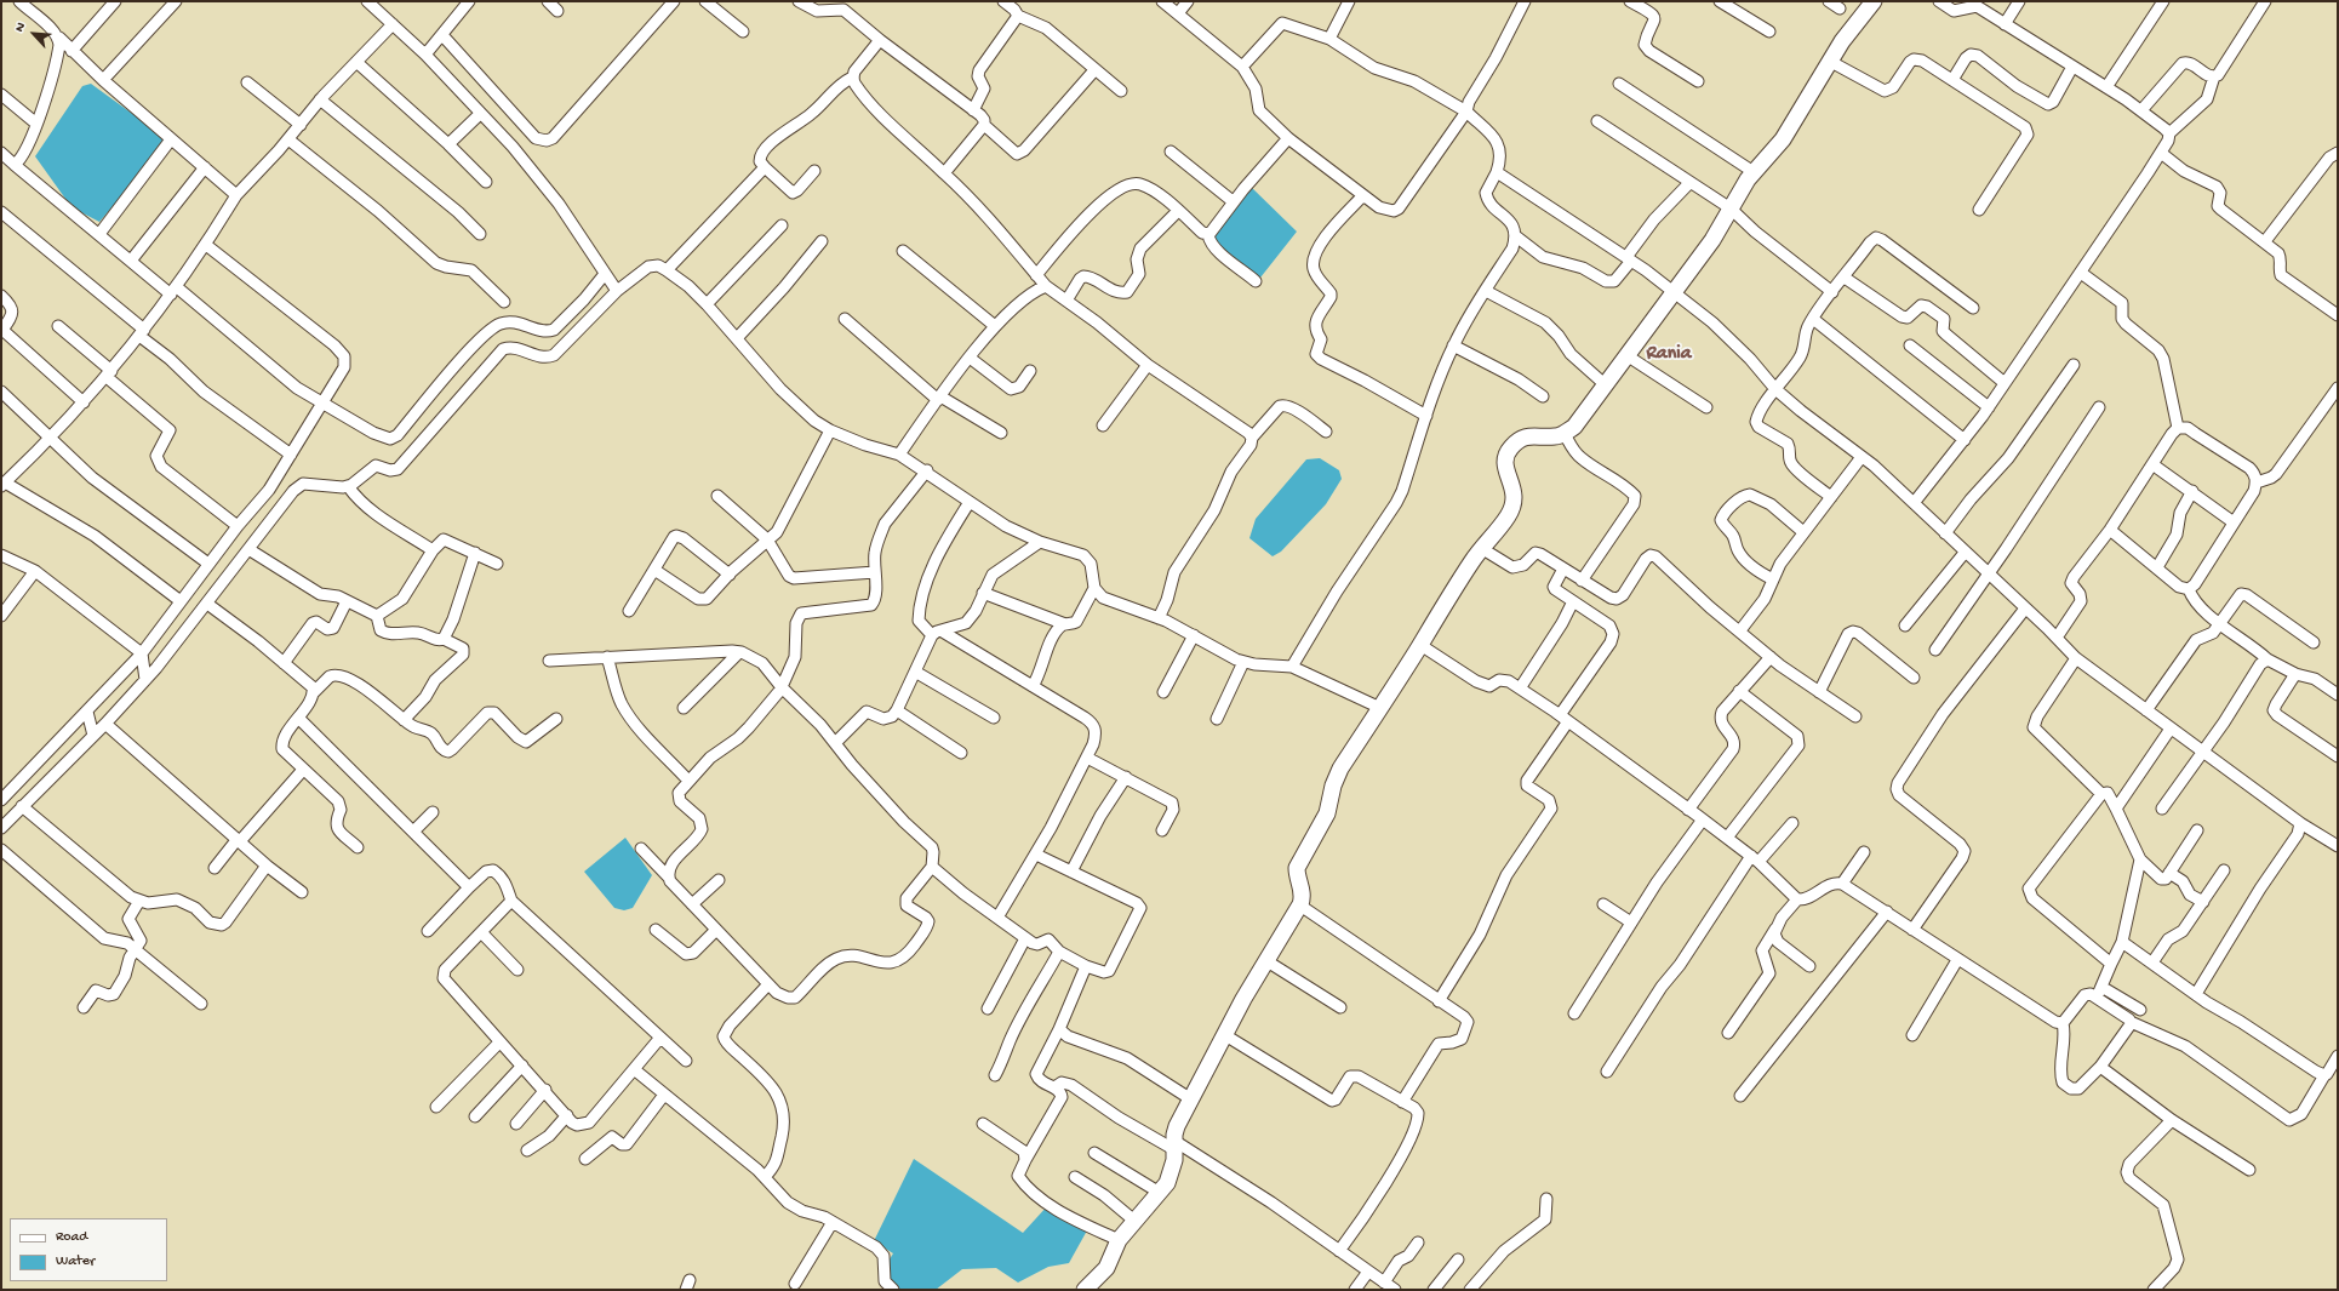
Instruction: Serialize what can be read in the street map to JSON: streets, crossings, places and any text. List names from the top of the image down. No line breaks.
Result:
{"districts":["Rania"],"legend":["Road","Water"],"north":"top left"}
